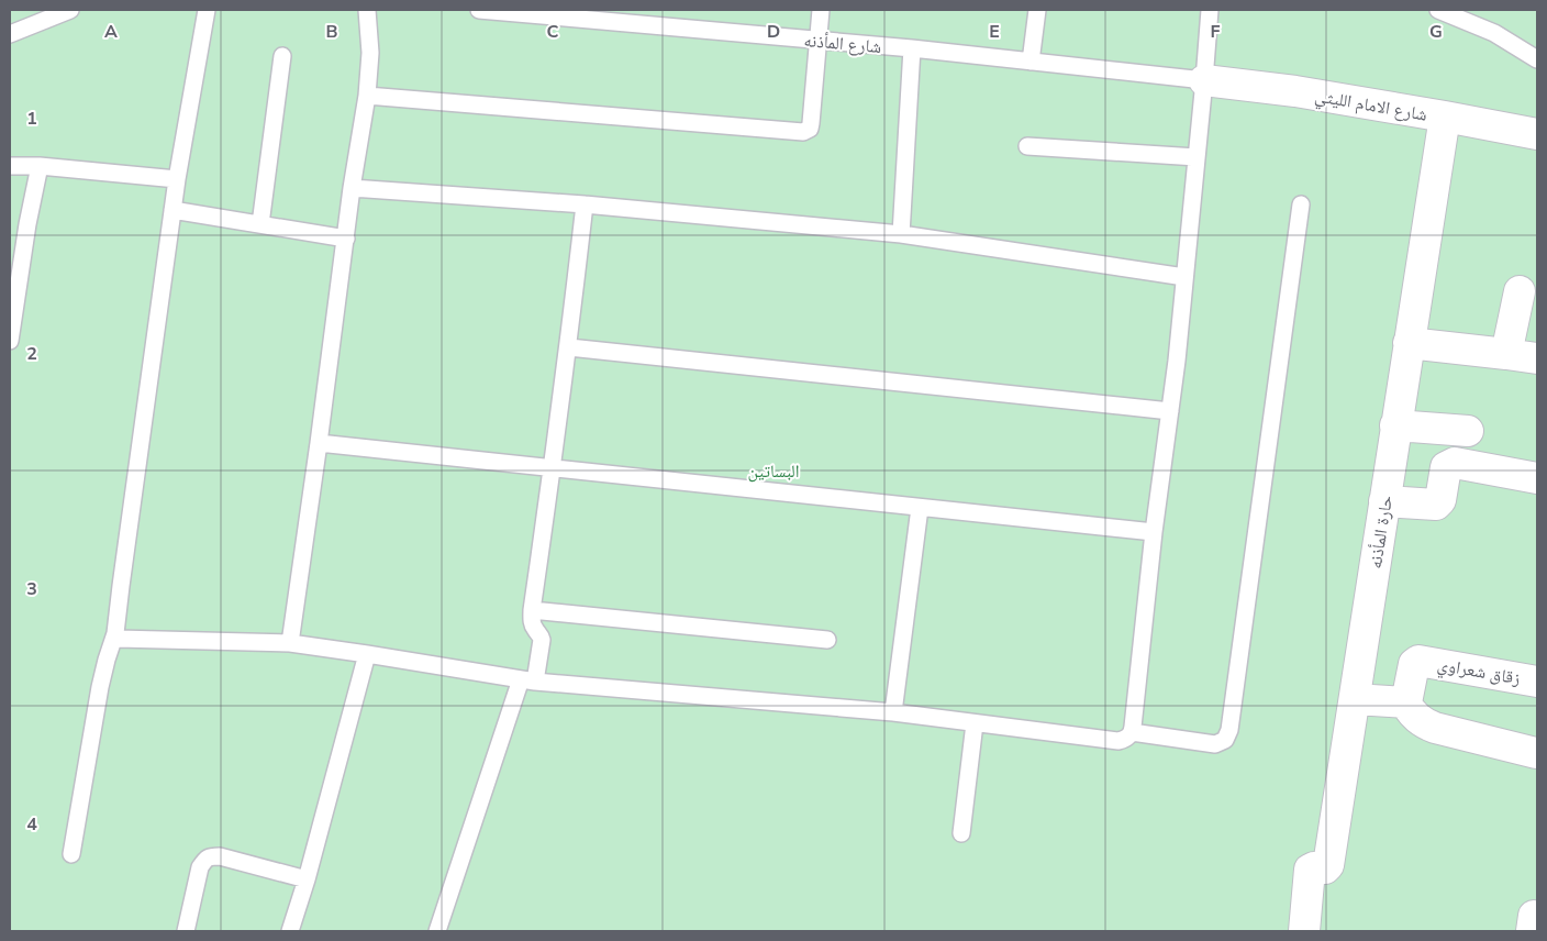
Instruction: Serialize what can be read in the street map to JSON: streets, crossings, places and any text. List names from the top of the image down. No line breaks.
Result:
{"streets":{"street":["شارع الامام الليثي","حارة المأذنه","زقاق شعراوي"],"lane":["شارع المأذنه"]},"crossings":[["شارع المأذنه","شارع الامام الليثي"],["شارع الامام الليثي","حارة المأذنه"]],"parks":["البساتين"],"grid":{"columns":["A","B","C","D","E","F","G"],"rows":["1","2","3","4"]}}
